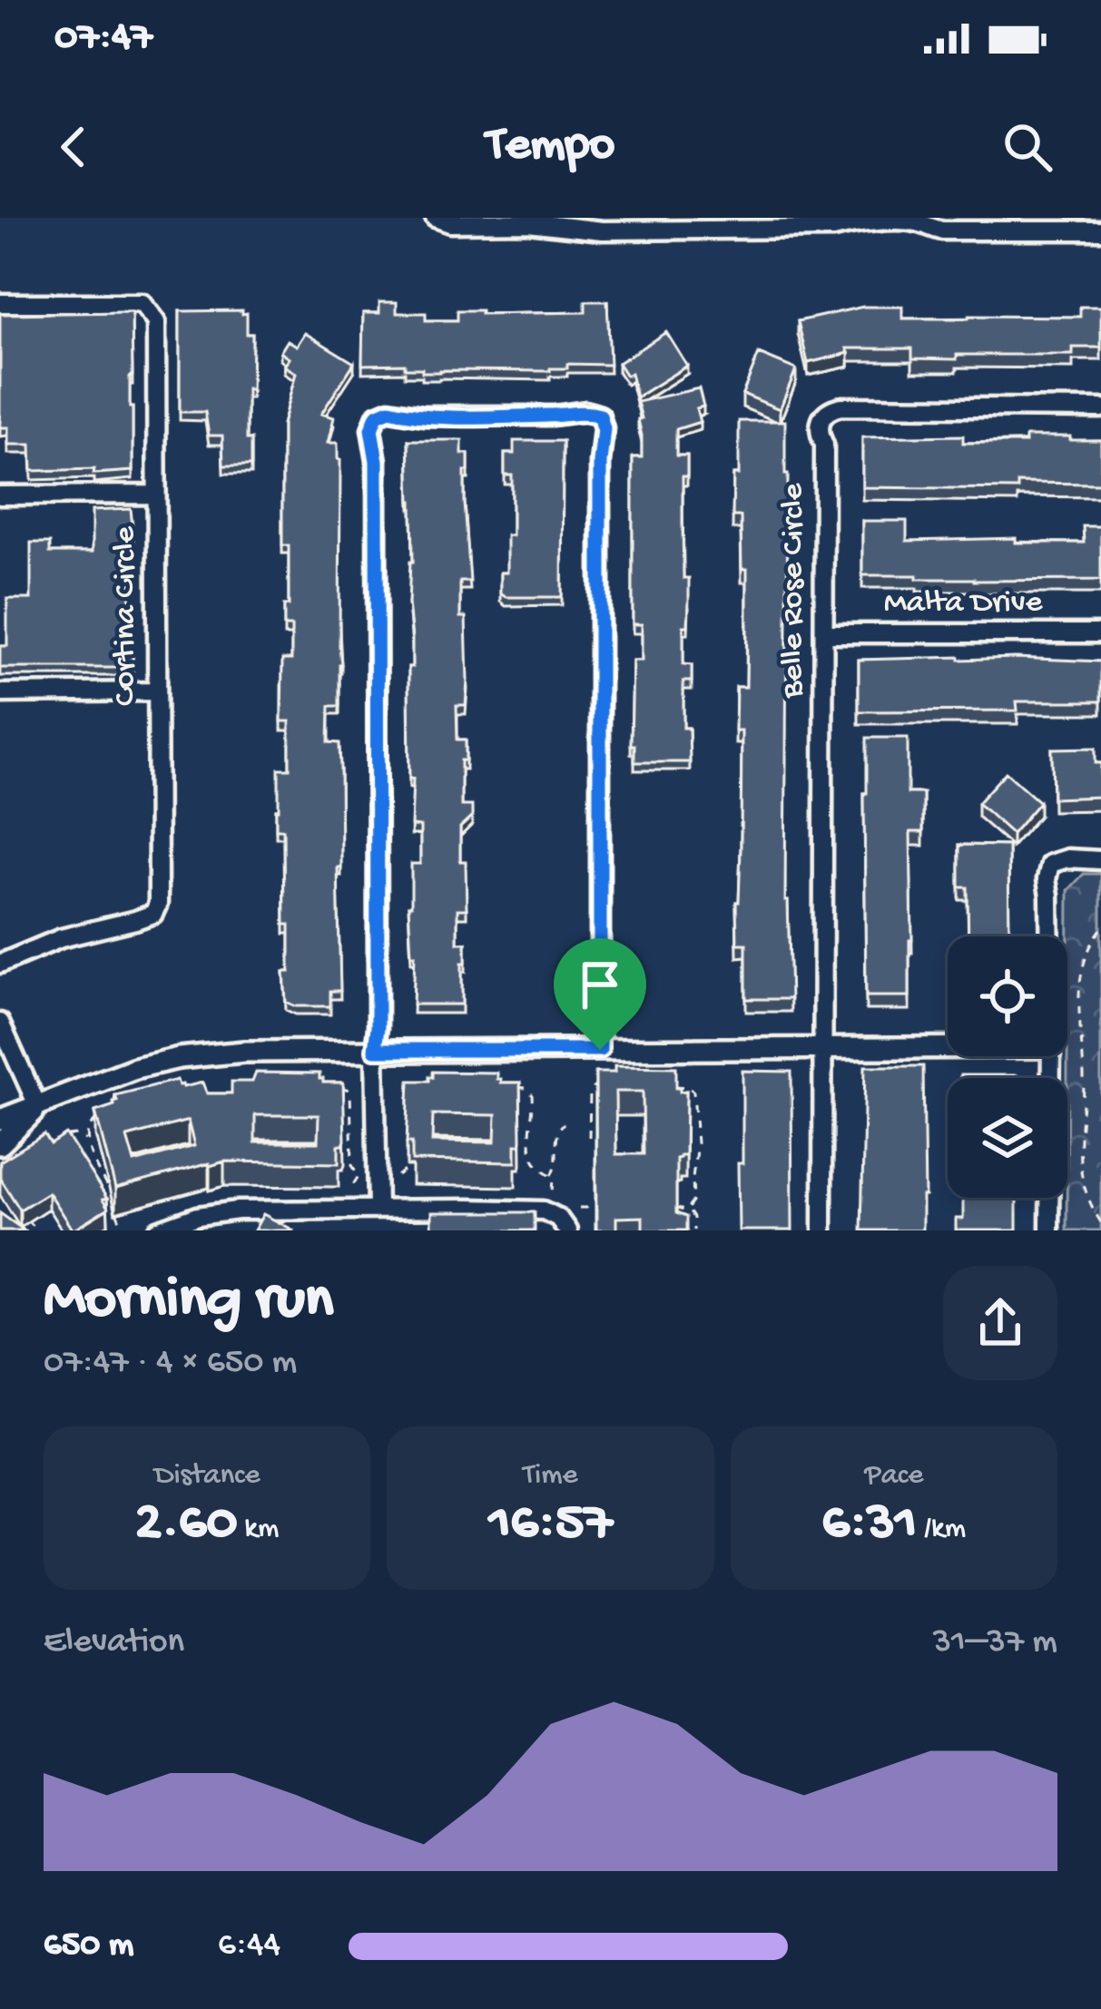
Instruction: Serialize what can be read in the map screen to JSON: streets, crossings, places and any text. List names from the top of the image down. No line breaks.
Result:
{"streets":{"street":["Belle Rose Circle","Malta Drive","Cortina Circle"]},"crossings":[["Belle Rose Circle","Malta Drive"]],"page":{"status":"07:47","header":"Tempo","heading":["Morning run","07:47 · 4 × 650 m"],"stats":[["Distance","2.60 km"],["Time","16:57"],["Pace","6:31 /km"]],"chart":["Elevation","31–37 m"],"list":[{"name":"650 m","note":"6:44"}]}}
